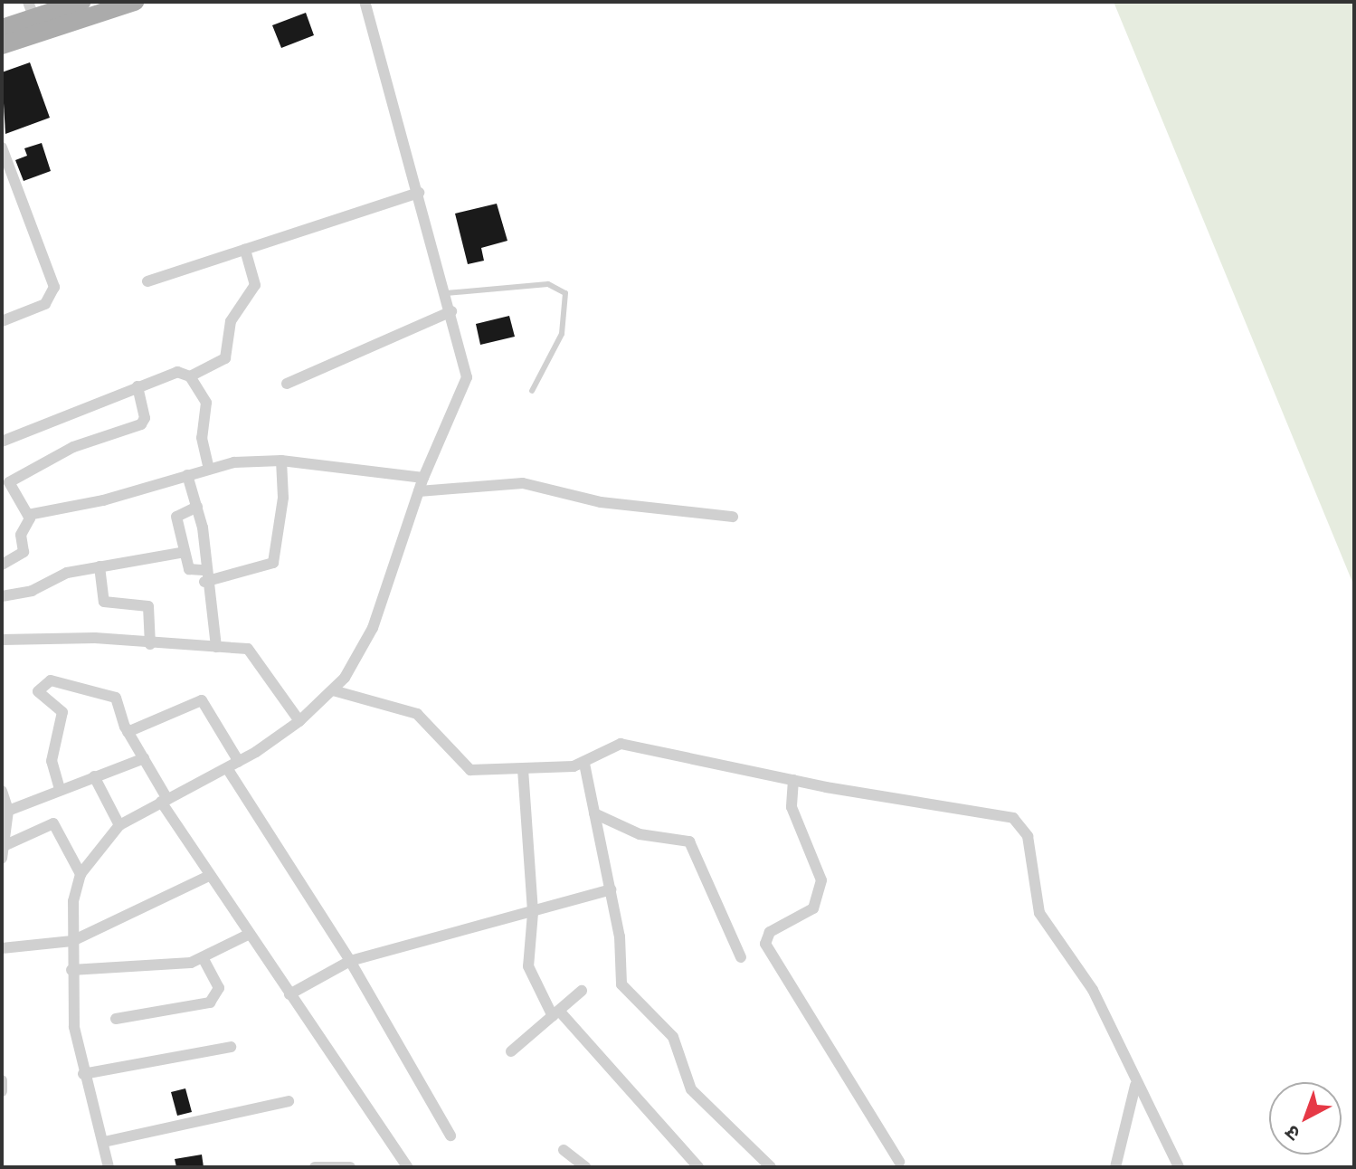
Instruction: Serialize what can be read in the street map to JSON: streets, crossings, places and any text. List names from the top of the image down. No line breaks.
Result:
{"north":"bottom left"}
